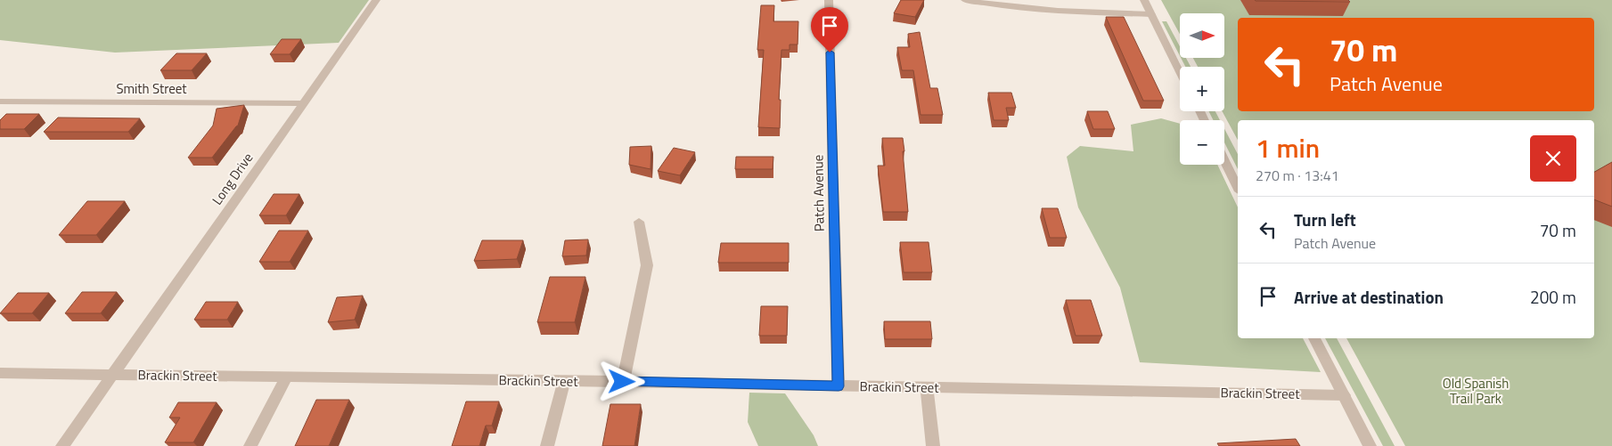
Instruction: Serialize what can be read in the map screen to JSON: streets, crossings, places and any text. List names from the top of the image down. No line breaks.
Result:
{"streets":{"street":["Smith Street","Long Drive","Patch Avenue","Brackin Street"]},"crossings":[["Smith Street","Long Drive"],["Long Drive","Brackin Street"],["Patch Avenue","Brackin Street"]],"parks":["Old Spanish Trail Park"],"north":"right","page":{"map_buttons":["+","−"],"turn":["70 m","Patch Avenue"],"heading":["1 min","270 m · 13:41"],"list":[{"name":"Turn left","note":"Patch Avenue","value":"70 m"},{"name":"Arrive at destination","value":"200 m"}]}}
